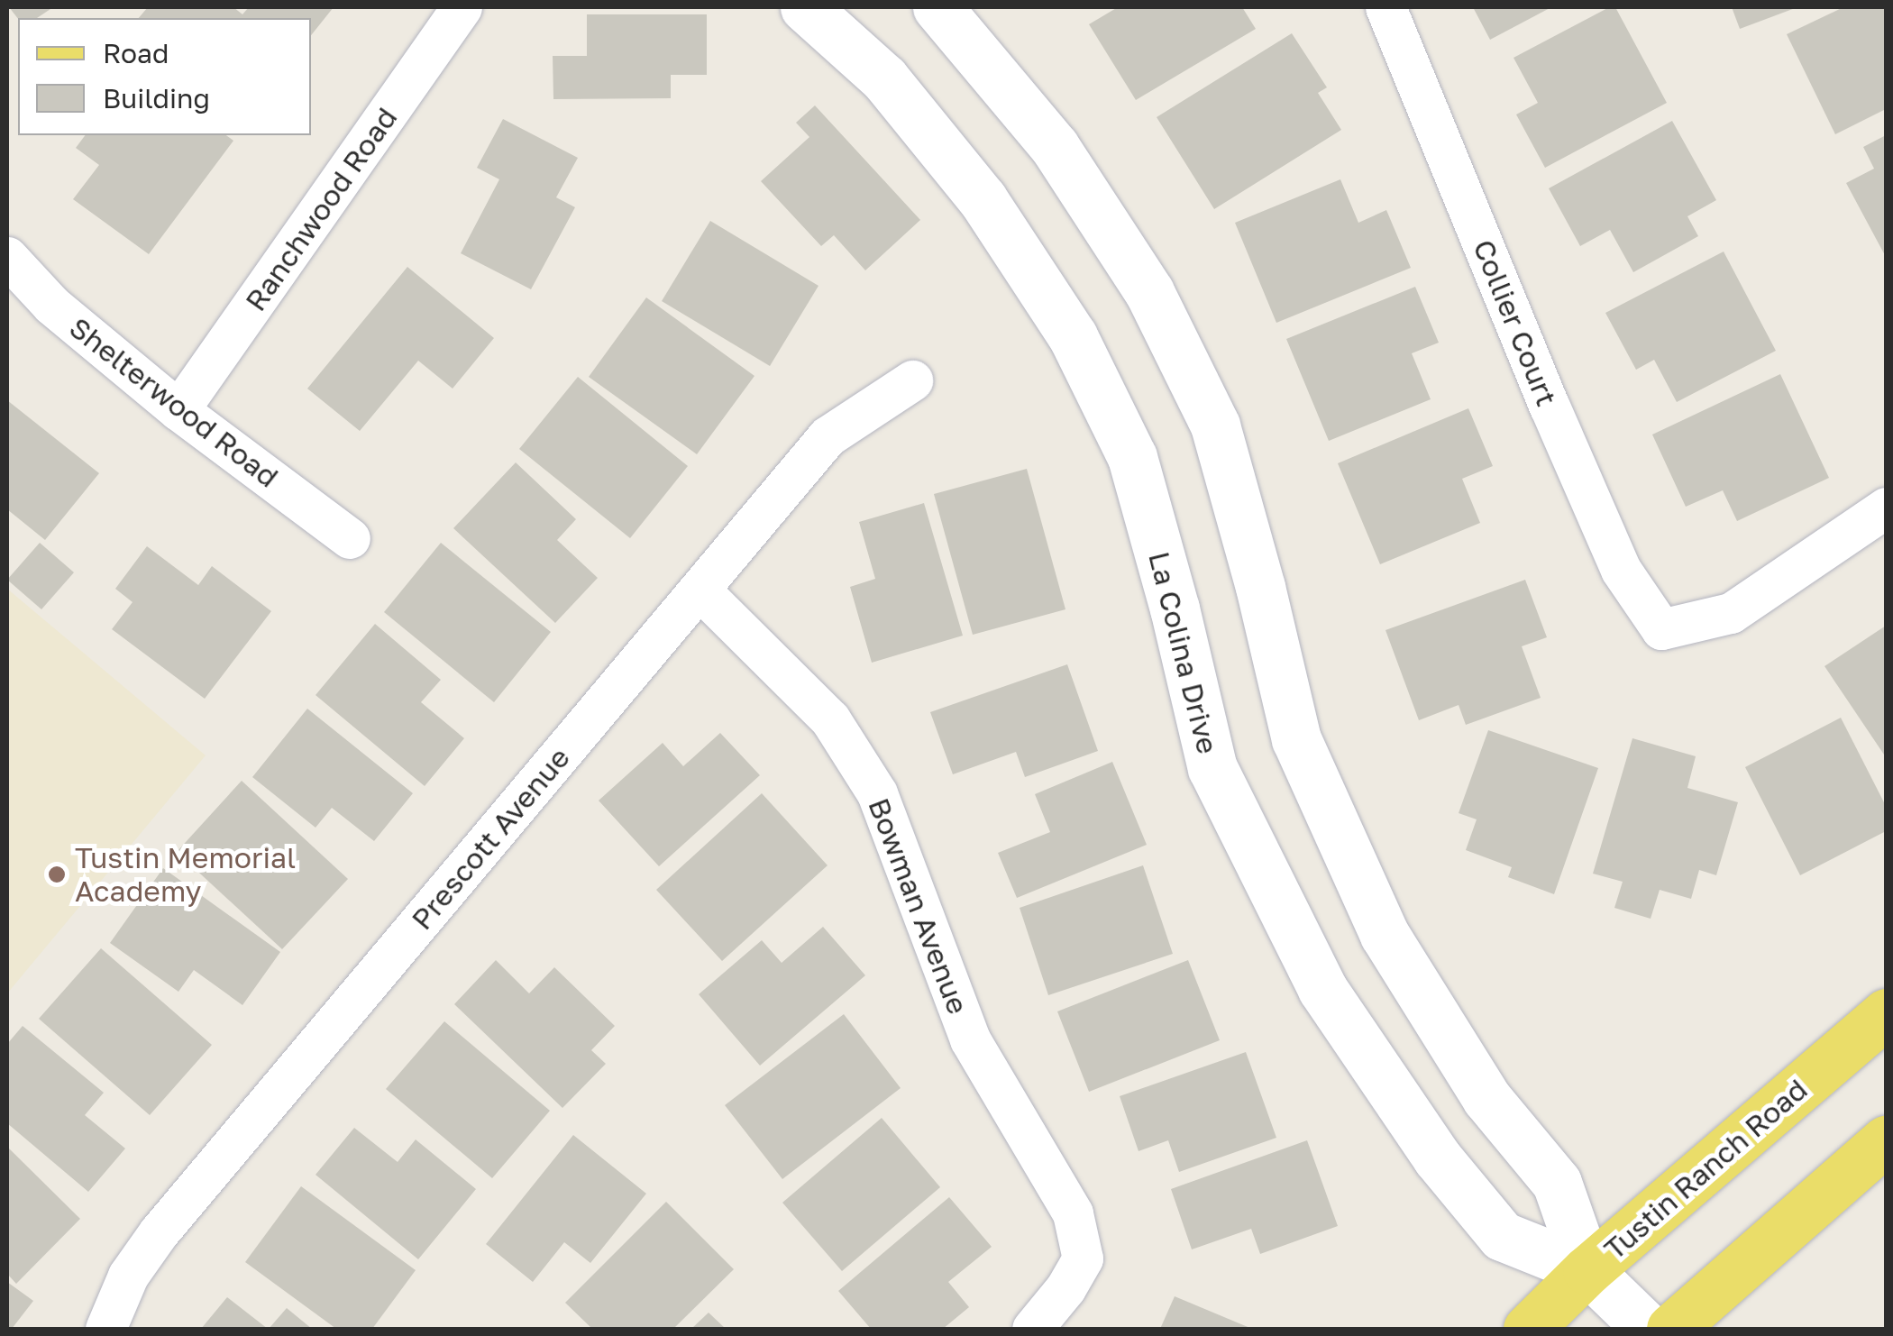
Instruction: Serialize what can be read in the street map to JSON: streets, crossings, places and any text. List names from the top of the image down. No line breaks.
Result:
{"streets":{"main road":["Tustin Ranch Road"],"street":["Ranchwood Road","Collier Court","Shelterwood Road","La Colina Drive","Prescott Avenue","Bowman Avenue"]},"crossings":[["Ranchwood Road","Shelterwood Road"],["La Colina Drive","Tustin Ranch Road"],["Prescott Avenue","Bowman Avenue"]],"places":["Tustin Memorial Academy"],"legend":["Road","Building"]}
